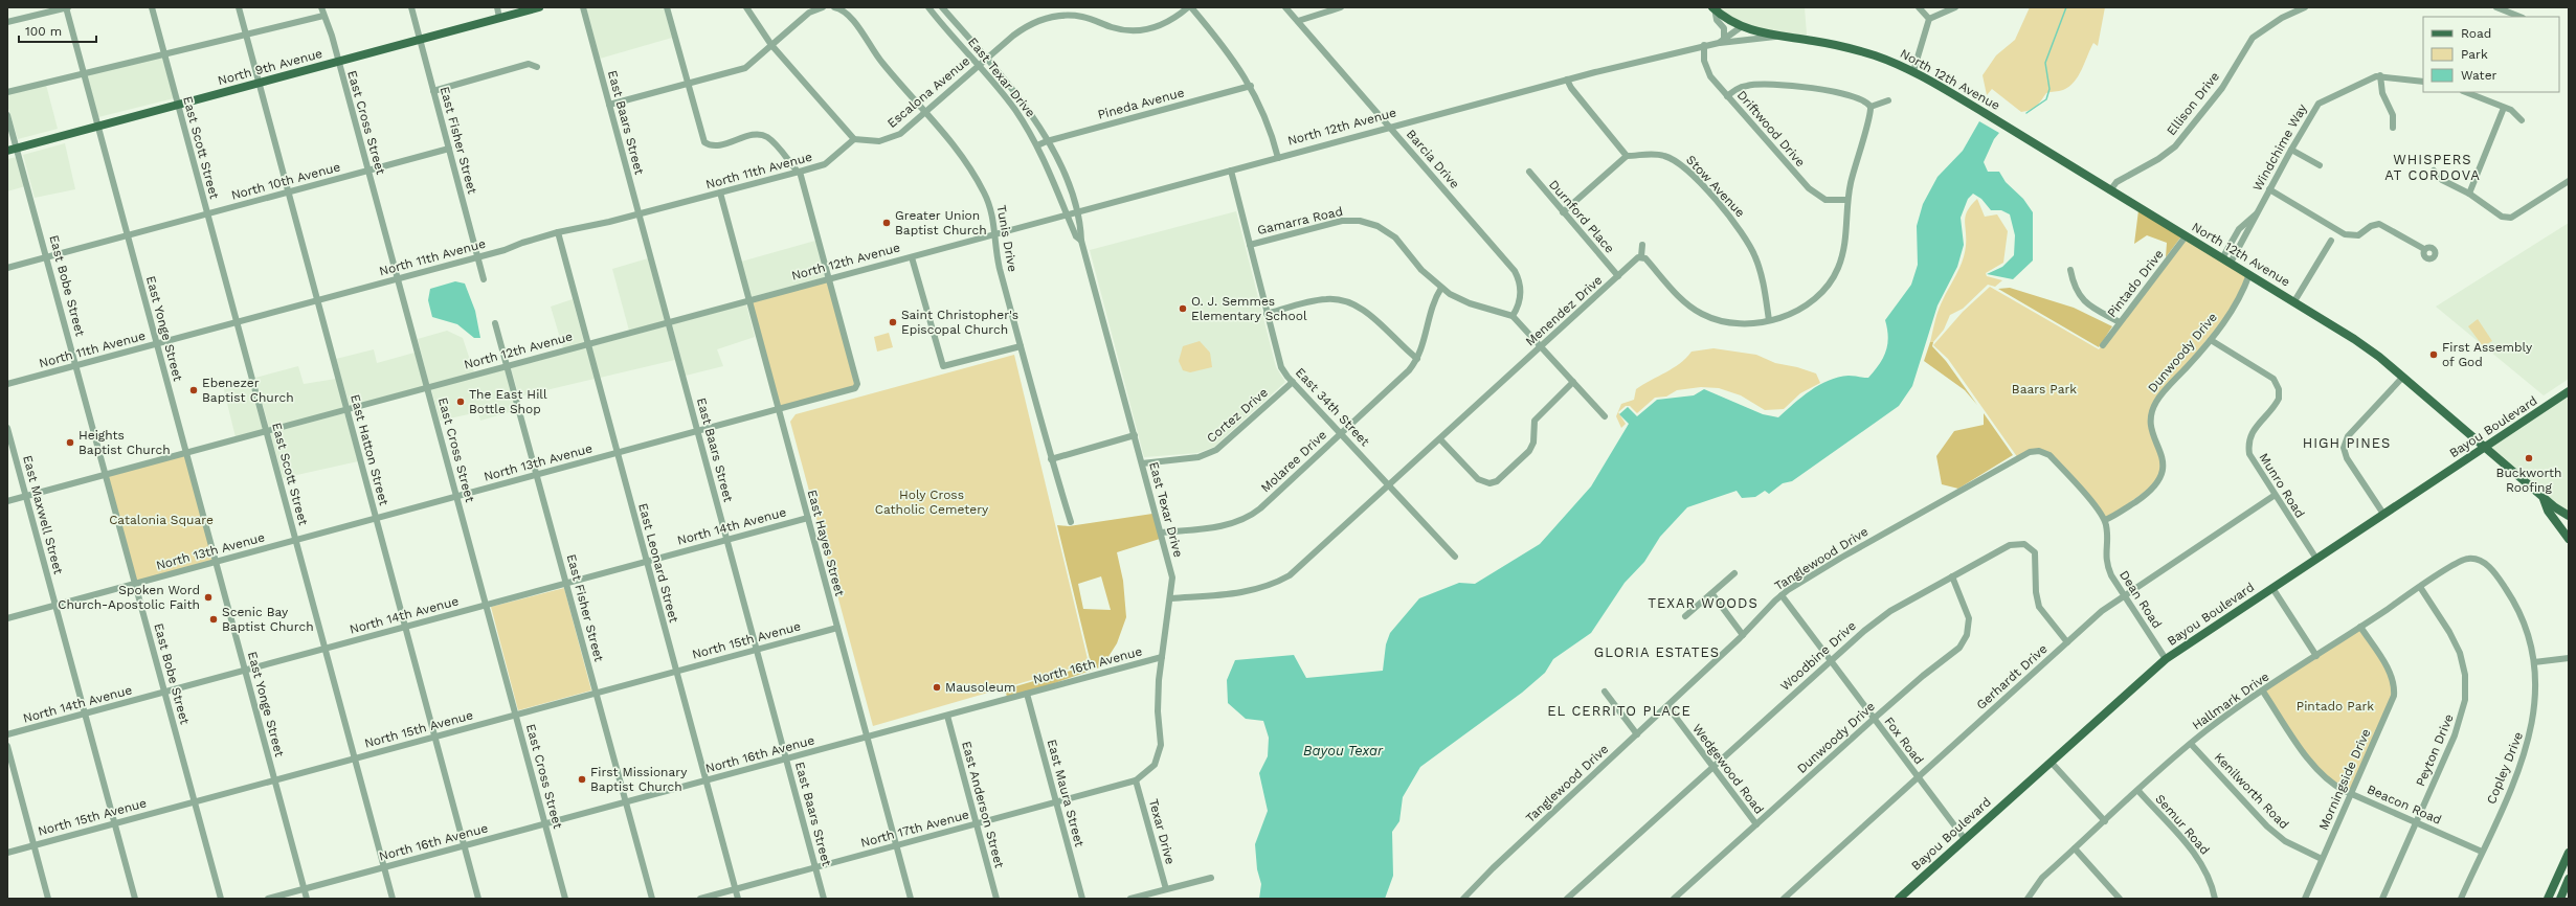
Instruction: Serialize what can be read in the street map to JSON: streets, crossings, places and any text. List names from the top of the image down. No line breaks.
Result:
{"streets":{"main road":["North 9th Avenue","North 12th Avenue","Bayou Boulevard"],"street":["East Texar Drive","Escalona Avenue","Pineda Avenue","Ellison Drive","East Cross Street","East Baars Street","Driftwood Drive","East Fisher Street","East Scott Street","Windchime Way","Barcia Drive","North 11th Avenue","North 10th Avenue","Stow Avenue","Durnford Place","Gamarra Road","Tunis Drive","Pintado Drive","East Bobe Street","Menendez Drive","East Yonge Street","Dunwoody Drive","East 34th Street","Cortez Drive","East Hatton Street","Molaree Drive","North 13th Avenue","Munro Road","East Maxwell Street","North 14th Avenue","East Hayes Street","Tanglewood Drive","East Leonard Street","Dean Road","North 15th Avenue","Woodbine Drive","North 16th Avenue","Gerhardt Drive","Hallmark Drive","Fox Road","Peyton Drive","Copley Drive","Wedgewood Road","Morningside Drive","Kenilworth Road","East Maura Street","East Anderson Street","Beacon Road","Semur Road","North 17th Avenue","Texar Drive"]},"crossings":[["North 9th Avenue","East Cross Street"],["North 9th Avenue","East Fisher Street"],["North 9th Avenue","East Scott Street"],["North 9th Avenue","East Bobe Street"],["North 9th Avenue","East Yonge Street"],["North 9th Avenue","East Hatton Street"],["East Texar Drive","North 12th Avenue"],["East Texar Drive","Escalona Avenue"],["East Texar Drive","Pineda Avenue"],["East Texar Drive","Menendez Drive"],["East Texar Drive","Cortez Drive"],["East Texar Drive","Molaree Drive"],["East Texar Drive","North 16th Avenue"],["East Texar Drive","North 17th Avenue"],["East Texar Drive","Texar Drive"],["North 12th Avenue","Ellison Drive"],["North 12th Avenue","East Cross Street"],["North 12th Avenue","East Baars Street"],["North 12th Avenue","Driftwood Drive"],["North 12th Avenue","East Fisher Street"],["North 12th Avenue","East Scott Street"],["North 12th Avenue","Windchime Way"],["North 12th Avenue","Barcia Drive"],["North 12th Avenue","Tunis Drive"],["North 12th Avenue","Pintado Drive"],["North 12th Avenue","East Bobe Street"],["North 12th Avenue","East Yonge Street"],["North 12th Avenue","Dunwoody Drive"],["North 12th Avenue","East 34th Street"],["North 12th Avenue","Bayou Boulevard"],["North 12th Avenue","East Hatton Street"],["North 12th Avenue","North 13th Avenue"],["North 12th Avenue","East Maxwell Street"],["North 12th Avenue","East Hayes Street"],["North 12th Avenue","East Leonard Street"],["Escalona Avenue","North 11th Avenue"],["Escalona Avenue","Tunis Drive"],["East Cross Street","North 11th Avenue"],["East Cross Street","North 10th Avenue"],["East Cross Street","North 13th Avenue"],["East Cross Street","North 14th Avenue"],["East Cross Street","North 15th Avenue"],["East Cross Street","North 16th Avenue"],["East Baars Street","North 11th Avenue"],["East Baars Street","North 13th Avenue"],["East Baars Street","North 14th Avenue"],["East Baars Street","North 15th Avenue"],["East Baars Street","North 16th Avenue"],["East Baars Street","North 17th Avenue"],["East Fisher Street","North 11th Avenue"],["East Fisher Street","North 10th Avenue"],["East Fisher Street","North 13th Avenue"],["East Fisher Street","North 14th Avenue"],["East Fisher Street","North 15th Avenue"],["East Fisher Street","North 16th Avenue"],["East Scott Street","North 11th Avenue"],["East Scott Street","North 10th Avenue"],["East Scott Street","North 13th Avenue"],["East Scott Street","North 14th Avenue"],["East Scott Street","North 15th Avenue"],["East Scott Street","North 16th Avenue"],["Barcia Drive","Gamarra Road"],["North 11th Avenue","East Bobe Street"],["North 11th Avenue","East Yonge Street"],["North 11th Avenue","East Hatton Street"],["North 11th Avenue","East Hayes Street"],["North 11th Avenue","East Leonard Street"],["North 10th Avenue","East Bobe Street"],["North 10th Avenue","East Yonge Street"],["North 10th Avenue","East Hatton Street"],["Durnford Place","Menendez Drive"],["Gamarra Road","Menendez Drive"],["Gamarra Road","East 34th Street"],["Gamarra Road","Molaree Drive"],["East Bobe Street","North 13th Avenue"],["East Bobe Street","North 14th Avenue"],["East Bobe Street","North 15th Avenue"],["Menendez Drive","East 34th Street"],["East Yonge Street","North 13th Avenue"],["East Yonge Street","North 14th Avenue"],["East Yonge Street","North 15th Avenue"],["East Yonge Street","North 16th Avenue"],["Dunwoody Drive","Munro Road"],["Dunwoody Drive","Tanglewood Drive"],["Dunwoody Drive","Dean Road"],["Dunwoody Drive","Woodbine Drive"],["Dunwoody Drive","Fox Road"],["Dunwoody Drive","Wedgewood Road"],["East 34th Street","Cortez Drive"],["East 34th Street","Molaree Drive"],["Bayou Boulevard","Munro Road"],["Bayou Boulevard","Dean Road"],["Bayou Boulevard","Fox Road"],["East Hatton Street","North 13th Avenue"],["East Hatton Street","North 14th Avenue"],["East Hatton Street","North 15th Avenue"],["East Hatton Street","North 16th Avenue"],["North 13th Avenue","East Maxwell Street"],["North 13th Avenue","East Hayes Street"],["North 13th Avenue","East Leonard Street"],["Munro Road","Gerhardt Drive"],["East Maxwell Street","North 14th Avenue"],["East Maxwell Street","North 15th Avenue"],["North 14th Avenue","East Hayes Street"],["North 14th Avenue","East Leonard Street"],["East Hayes Street","North 15th Avenue"],["East Hayes Street","North 16th Avenue"],["East Hayes Street","North 17th Avenue"],["Tanglewood Drive","Dean Road"],["Tanglewood Drive","Fox Road"],["Tanglewood Drive","Wedgewood Road"],["East Leonard Street","North 15th Avenue"],["East Leonard Street","North 16th Avenue"],["East Leonard Street","North 17th Avenue"],["Dean Road","Gerhardt Drive"],["Woodbine Drive","Gerhardt Drive"],["Woodbine Drive","Fox Road"],["Woodbine Drive","Wedgewood Road"],["North 16th Avenue","East Maura Street"],["North 16th Avenue","East Anderson Street"],["Gerhardt Drive","Fox Road"],["Hallmark Drive","Peyton Drive"],["Hallmark Drive","Copley Drive"],["Hallmark Drive","Morningside Drive"],["Hallmark Drive","Kenilworth Road"],["Hallmark Drive","Beacon Road"],["Hallmark Drive","Semur Road"],["Peyton Drive","Beacon Road"],["Copley Drive","Beacon Road"],["Morningside Drive","Kenilworth Road"],["Morningside Drive","Beacon Road"],["East Maura Street","North 17th Avenue"],["East Anderson Street","North 17th Avenue"],["North 17th Avenue","Texar Drive"]],"districts":["WHISPERS AT CORDOVA","HIGH PINES","TEXAR WOODS","GLORIA ESTATES","EL CERRITO PLACE"],"water":["Bayou Texar"],"parks":["Baars Park","Holy Cross Catholic Cemetery","Catalonia Square","Pintado Park"],"places":["Greater Union Baptist Church","O. J. Semmes Elementary School","Saint Christopher's Episcopal Church","First Assembly of God","Ebenezer Baptist Church","The East Hill Bottle Shop","Heights Baptist Church","Buckworth Roofing","Spoken Word Church-Apostolic Faith","Scenic Bay Baptist Church","Mausoleum","First Missionary Baptist Church"],"legend":["Road","Park","Water"],"scale_bar":"100 m"}
